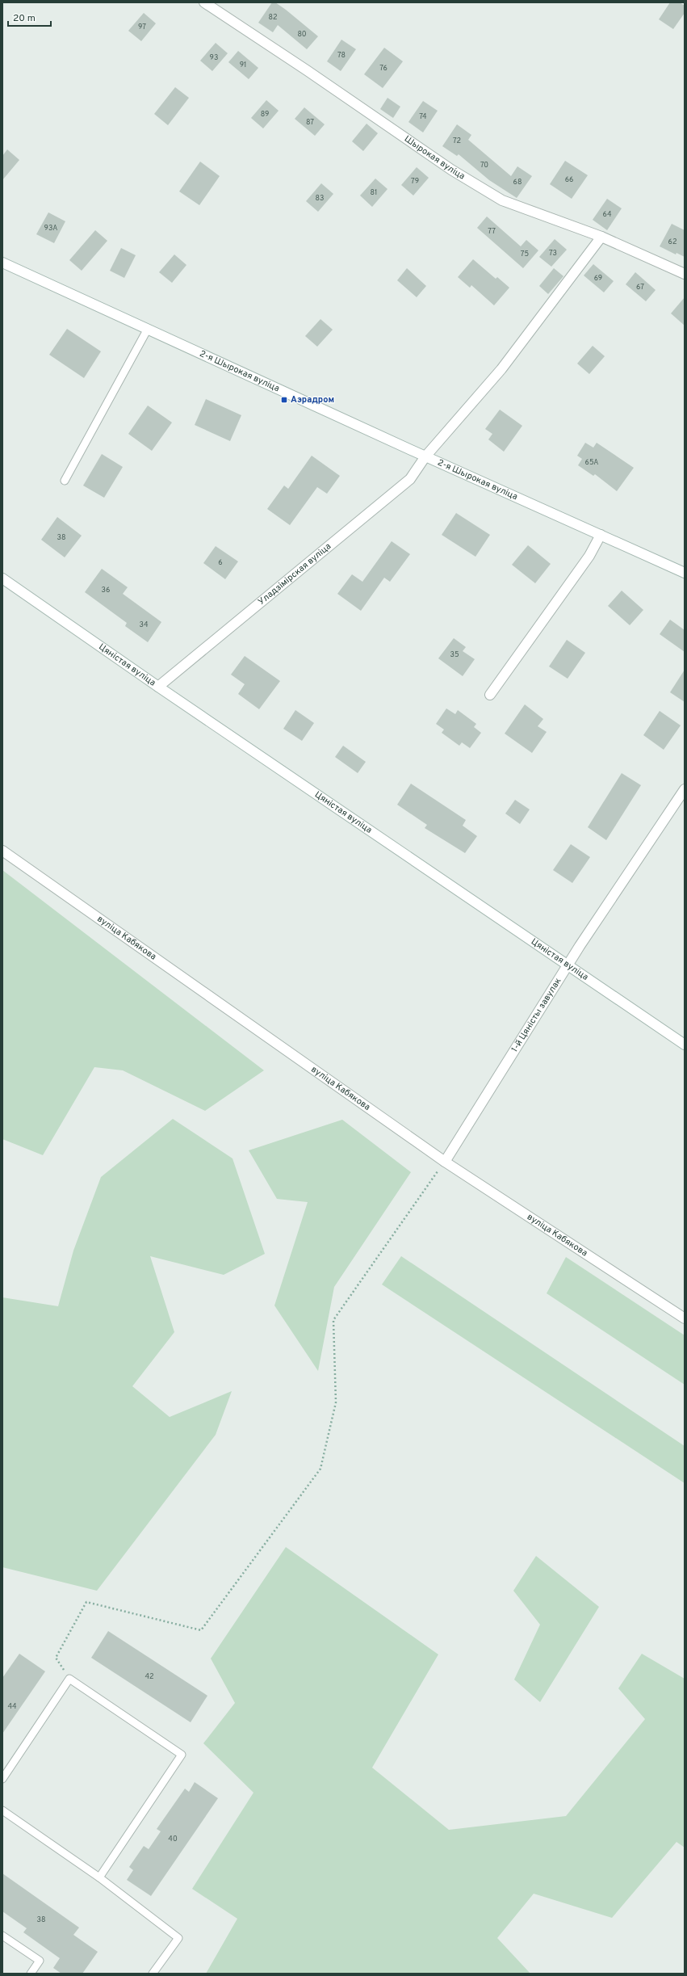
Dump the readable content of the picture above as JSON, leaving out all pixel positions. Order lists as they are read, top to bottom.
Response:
{
  "streets": {
    "street": [
      "Шырокая вуліца",
      "2-я Шырокая вуліца",
      "Уладзімірская вуліца",
      "Цяністая вуліца",
      "вуліца Кабякова",
      "1-й Цяністы завулак"
    ]
  },
  "crossings": [
    ["Шырокая вуліца", "Уладзімірская вуліца"],
    ["2-я Шырокая вуліца", "Уладзімірская вуліца"],
    ["Уладзімірская вуліца", "Цяністая вуліца"],
    ["Цяністая вуліца", "1-й Цяністы завулак"],
    ["вуліца Кабякова", "1-й Цяністы завулак"]
  ],
  "places": {
    "transit": ["Аэрадром"]
  },
  "house_numbers": [
    "82",
    "97",
    "80",
    "78",
    "93",
    "91",
    "76",
    "89",
    "74",
    "87",
    "72",
    "70",
    "66",
    "79",
    "68",
    "81",
    "83",
    "64",
    "93А",
    "77",
    "62",
    "73",
    "75",
    "69",
    "67",
    "65А",
    "38",
    "6",
    "36",
    "34",
    "35",
    "42",
    "44",
    "40",
    "38"
  ],
  "scale_bar": "20 m"
}
